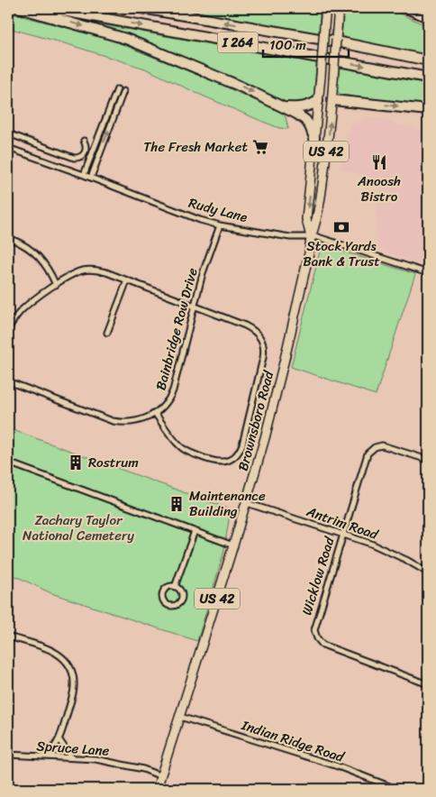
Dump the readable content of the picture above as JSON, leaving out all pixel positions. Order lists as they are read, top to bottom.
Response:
{
  "streets": {
    "highway": ["I 264"],
    "main road": ["US 42", "Brownsboro Road"],
    "street": [
      "Rudy Lane",
      "Bainbridge Row Drive",
      "Antrim Road",
      "Wicklow Road",
      "Indian Ridge Road",
      "Spruce Lane"
    ]
  },
  "crossings": [
    ["Rudy Lane", "Bainbridge Row Drive"],
    ["Rudy Lane", "Brownsboro Road"],
    ["Brownsboro Road", "Antrim Road"],
    ["Brownsboro Road", "Indian Ridge Road"],
    ["Brownsboro Road", "Spruce Lane"],
    ["Antrim Road", "Wicklow Road"]
  ],
  "parks": ["Zachary Taylor National Cemetery"],
  "places": {
    "supermarket": ["The Fresh Market"],
    "restaurant": ["Anoosh Bistro"],
    "bank": ["Stock Yards Bank & Trust"],
    "building": ["Rostrum", "Maintenance Building"]
  },
  "scale_bar": "100 m"
}
